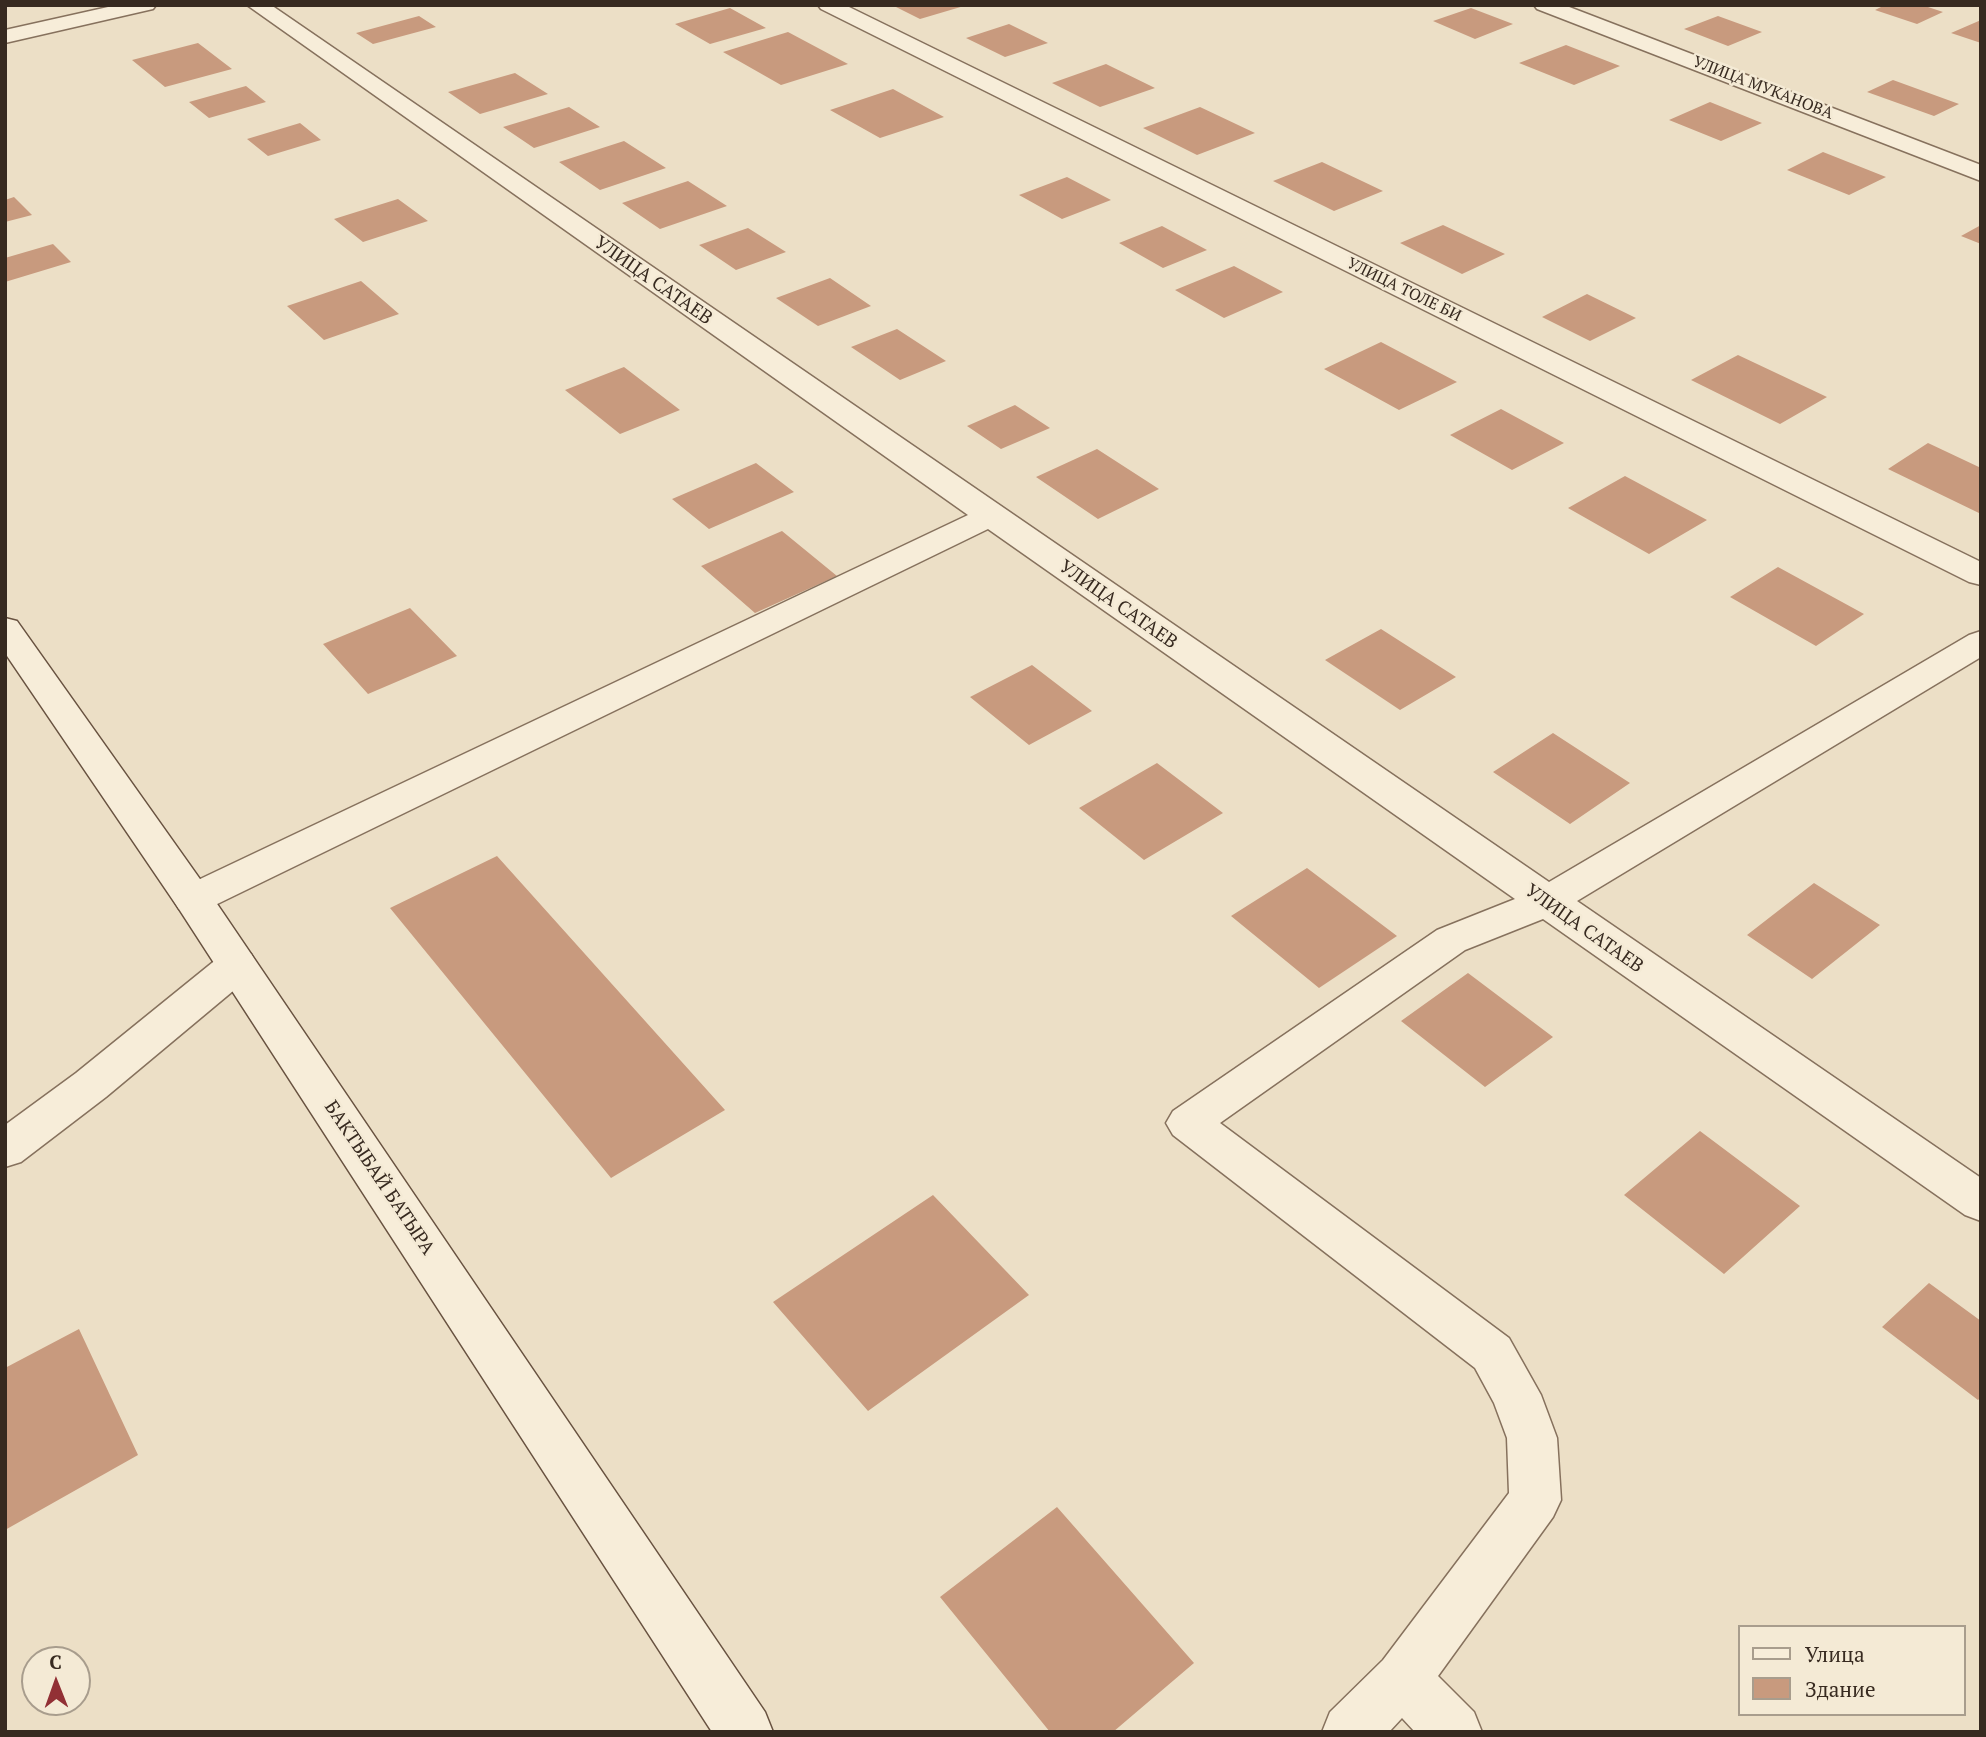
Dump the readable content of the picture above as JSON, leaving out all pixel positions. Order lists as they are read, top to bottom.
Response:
{
  "streets": {
    "street": [
      "УЛИЦА МУКАНОВА",
      "УЛИЦА САТАЕВ",
      "УЛИЦА ТОЛЕ БИ",
      "БАКТЫБАЙ БАТЫРА"
    ]
  },
  "legend": ["Улица", "Здание"],
  "north": "top"
}
